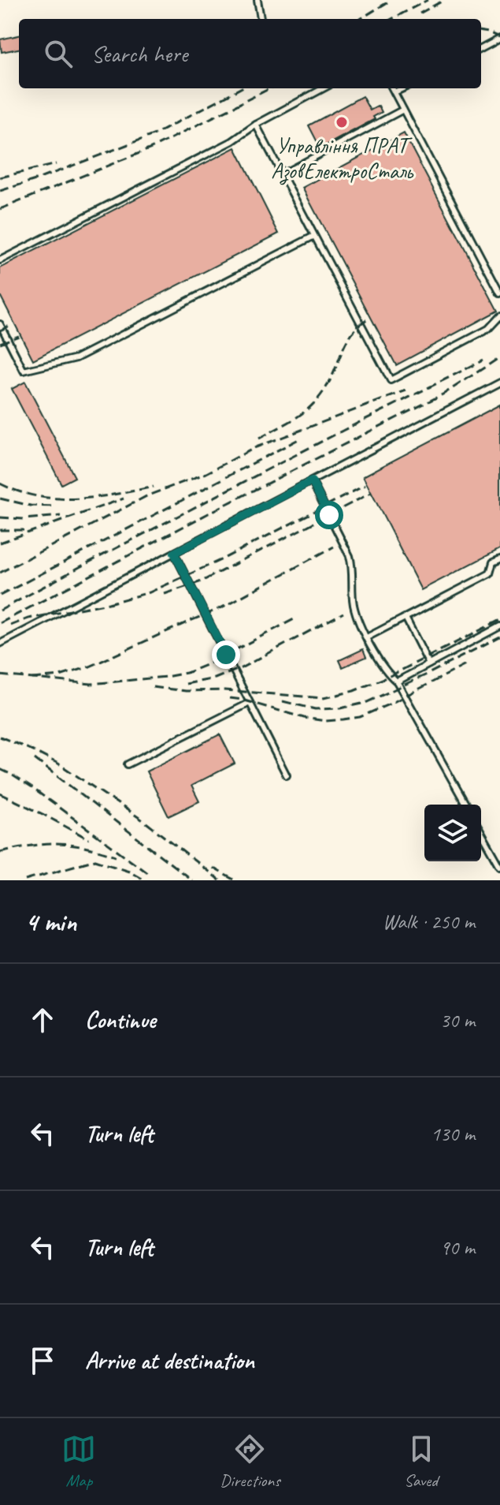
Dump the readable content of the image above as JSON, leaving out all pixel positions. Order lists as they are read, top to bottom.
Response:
{
  "places": ["Управління ПРАТ АзовЕлектроСталь"],
  "page": {
    "search": "Search here",
    "heading": ["4 min", "Walk · 250 m"],
    "list": [
      ["Continue", "30 m"],
      ["Turn left", "130 m"],
      ["Turn left", "90 m"],
      "Arrive at destination"
    ],
    "nav": ["Map", "Directions", "Saved"]
  }
}
